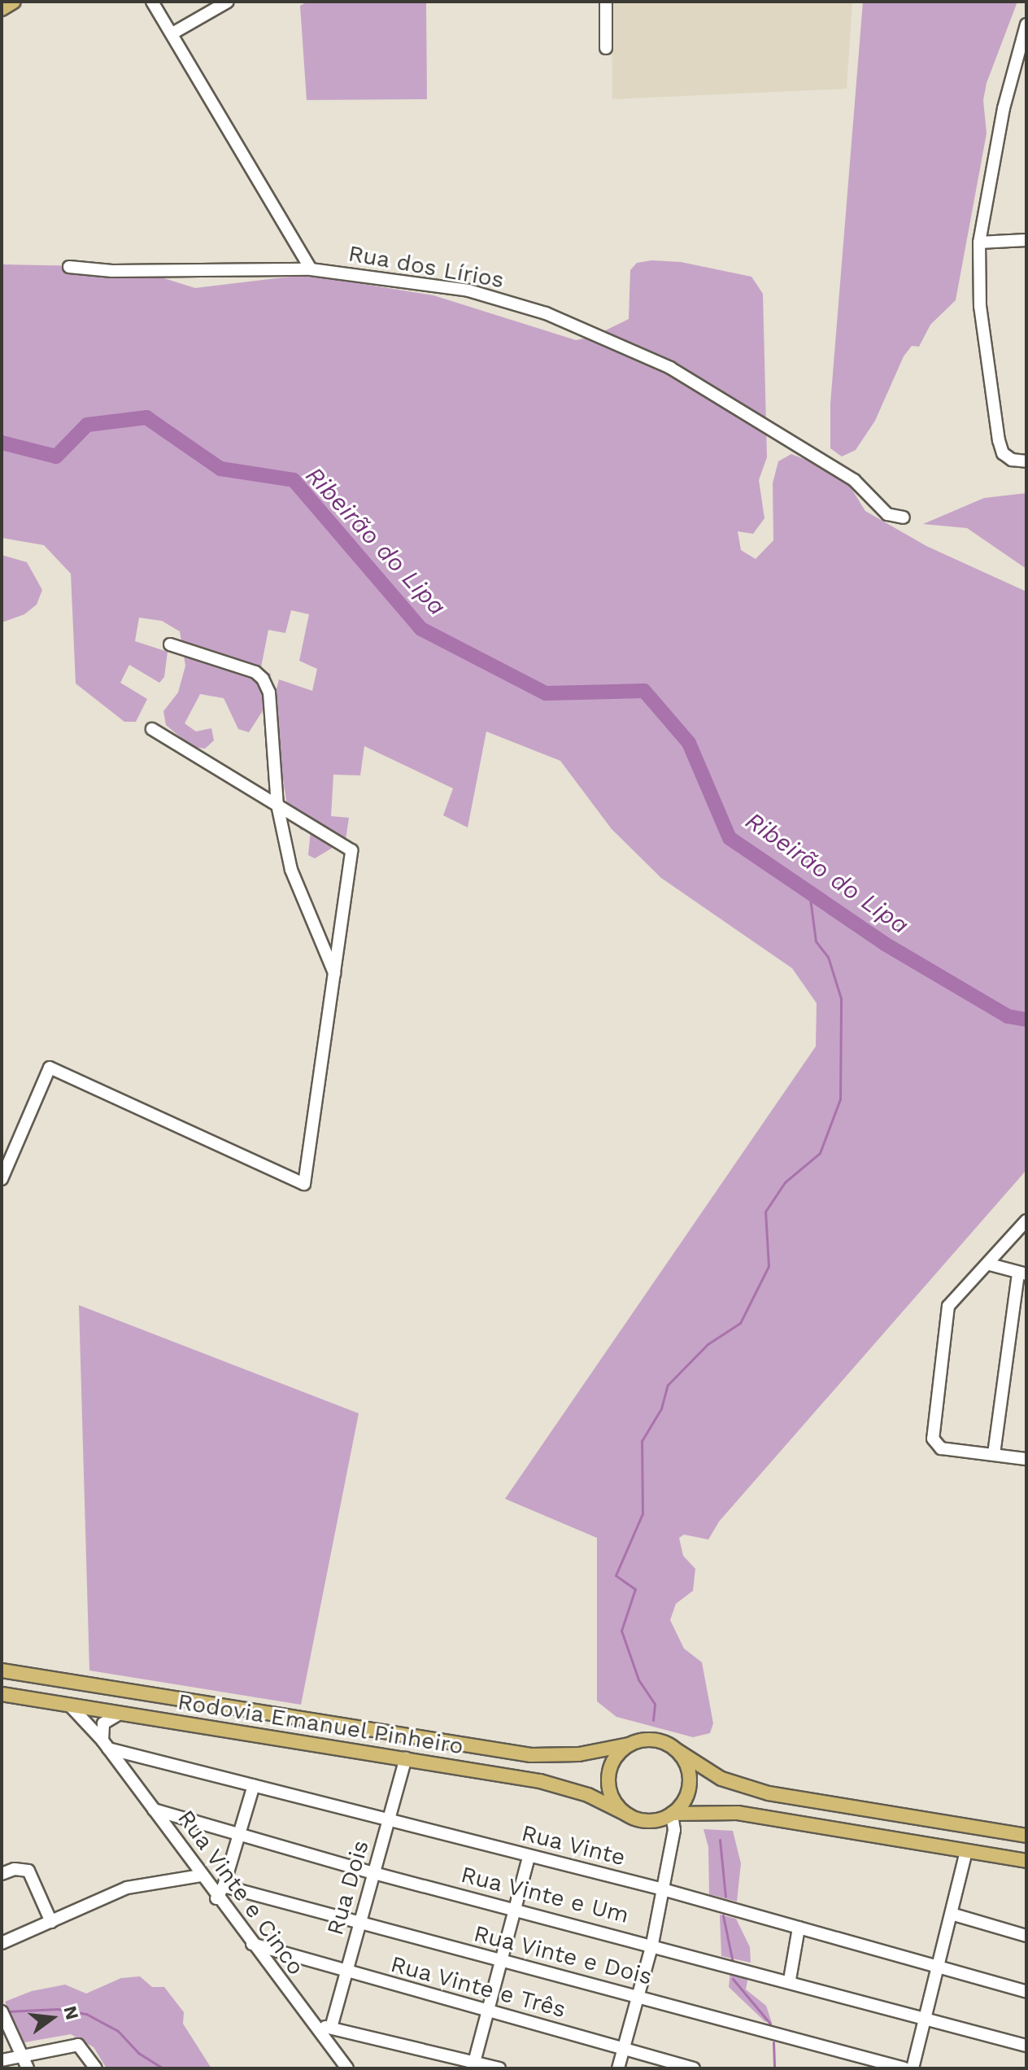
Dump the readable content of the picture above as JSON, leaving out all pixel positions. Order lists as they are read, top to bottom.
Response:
{
  "streets": {
    "main road": ["Rodovia Emanuel Pinheiro"],
    "street": [
      "Rua dos Lírios",
      "Rua Vinte",
      "Rua Dois",
      "Rua Vinte e Cinco",
      "Rua Vinte e Um",
      "Rua Vinte e Dois",
      "Rua Vinte e Três"
    ]
  },
  "crossings": [
    ["Rodovia Emanuel Pinheiro", "Rua Dois"],
    ["Rodovia Emanuel Pinheiro", "Rua Vinte e Cinco"],
    ["Rua Vinte", "Rua Dois"],
    ["Rua Vinte", "Rua Vinte e Cinco"],
    ["Rua Dois", "Rua Vinte e Um"],
    ["Rua Dois", "Rua Vinte e Dois"],
    ["Rua Dois", "Rua Vinte e Três"],
    ["Rua Vinte e Cinco", "Rua Vinte e Um"],
    ["Rua Vinte e Cinco", "Rua Vinte e Três"]
  ],
  "water": ["Ribeirão do Lipa"],
  "north": "right"
}
